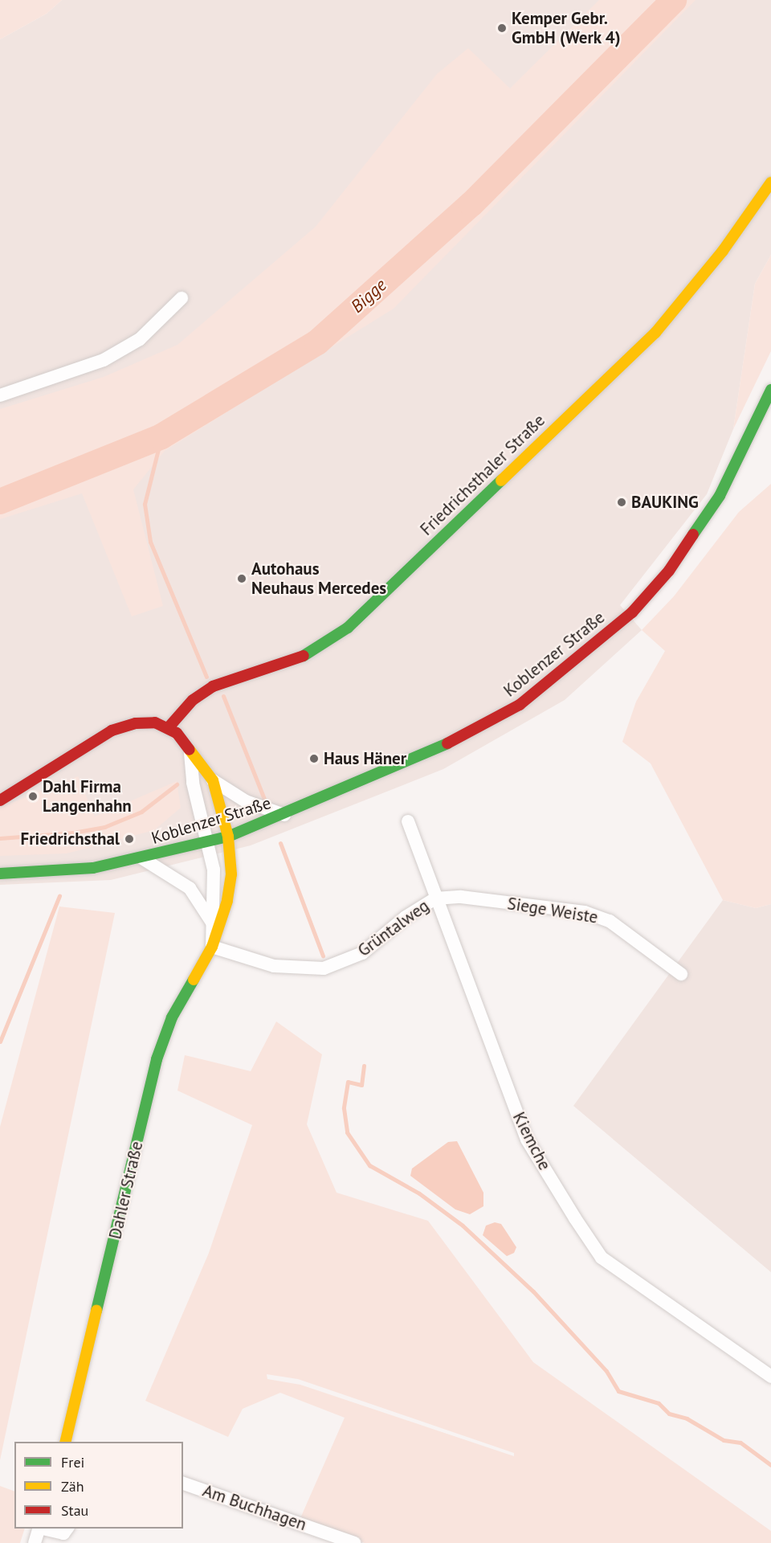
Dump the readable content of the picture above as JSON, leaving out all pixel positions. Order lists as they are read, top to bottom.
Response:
{
  "streets": {
    "street": [
      "Friedrichsthaler Straße",
      "Koblenzer Straße",
      "Siege Weiste",
      "Grüntalweg",
      "Kiemche",
      "Dahler Straße",
      "Am Buchhagen"
    ]
  },
  "crossings": [
    ["Koblenzer Straße", "Dahler Straße"],
    ["Siege Weiste", "Grüntalweg"],
    ["Siege Weiste", "Kiemche"],
    ["Grüntalweg", "Kiemche"],
    ["Grüntalweg", "Dahler Straße"]
  ],
  "water": ["Bigge"],
  "places": [
    "Kemper Gebr. GmbH (Werk 4)",
    "BAUKING",
    "Autohaus Neuhaus Mercedes",
    "Haus Häner",
    "Dahl Firma Langenhahn",
    "Friedrichsthal"
  ],
  "legend": ["Frei", "Zäh", "Stau"]
}
